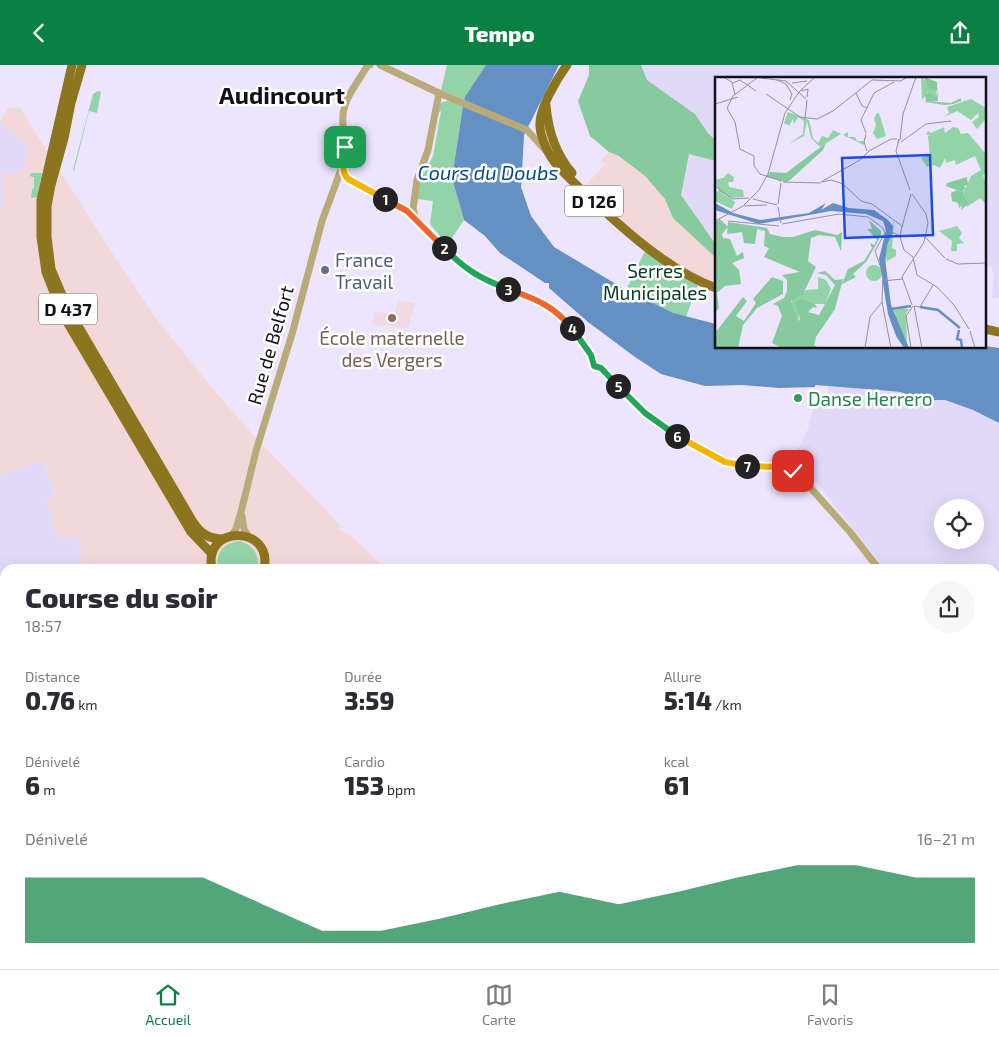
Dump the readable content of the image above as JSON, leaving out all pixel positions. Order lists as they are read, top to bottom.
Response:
{
  "streets": {
    "main road": ["D 126", "D 437"],
    "street": ["Rue de Belfort"]
  },
  "crossings": [
    ["D 437", "Rue de Belfort"]
  ],
  "districts": ["Audincourt"],
  "water": ["Cours du Doubs"],
  "parks": ["Serres Municipales"],
  "places": ["France Travail", "École maternelle des Vergers", "Danse Herrero"],
  "page": {
    "header": "Tempo",
    "pins": [
      "1",
      "2",
      "3",
      "4",
      "5",
      "6",
      "7"
    ],
    "heading": ["Course du soir", "18:57"],
    "stats": [
      ["Distance", "0.76 km"],
      ["Durée", "3:59"],
      ["Allure", "5:14 /km"],
      ["Dénivelé", "6 m"],
      ["Cardio", "153 bpm"],
      ["kcal", "61"]
    ],
    "chart": ["Dénivelé", "16–21 m"],
    "tabs": ["Accueil", "Carte", "Favoris"]
  }
}
